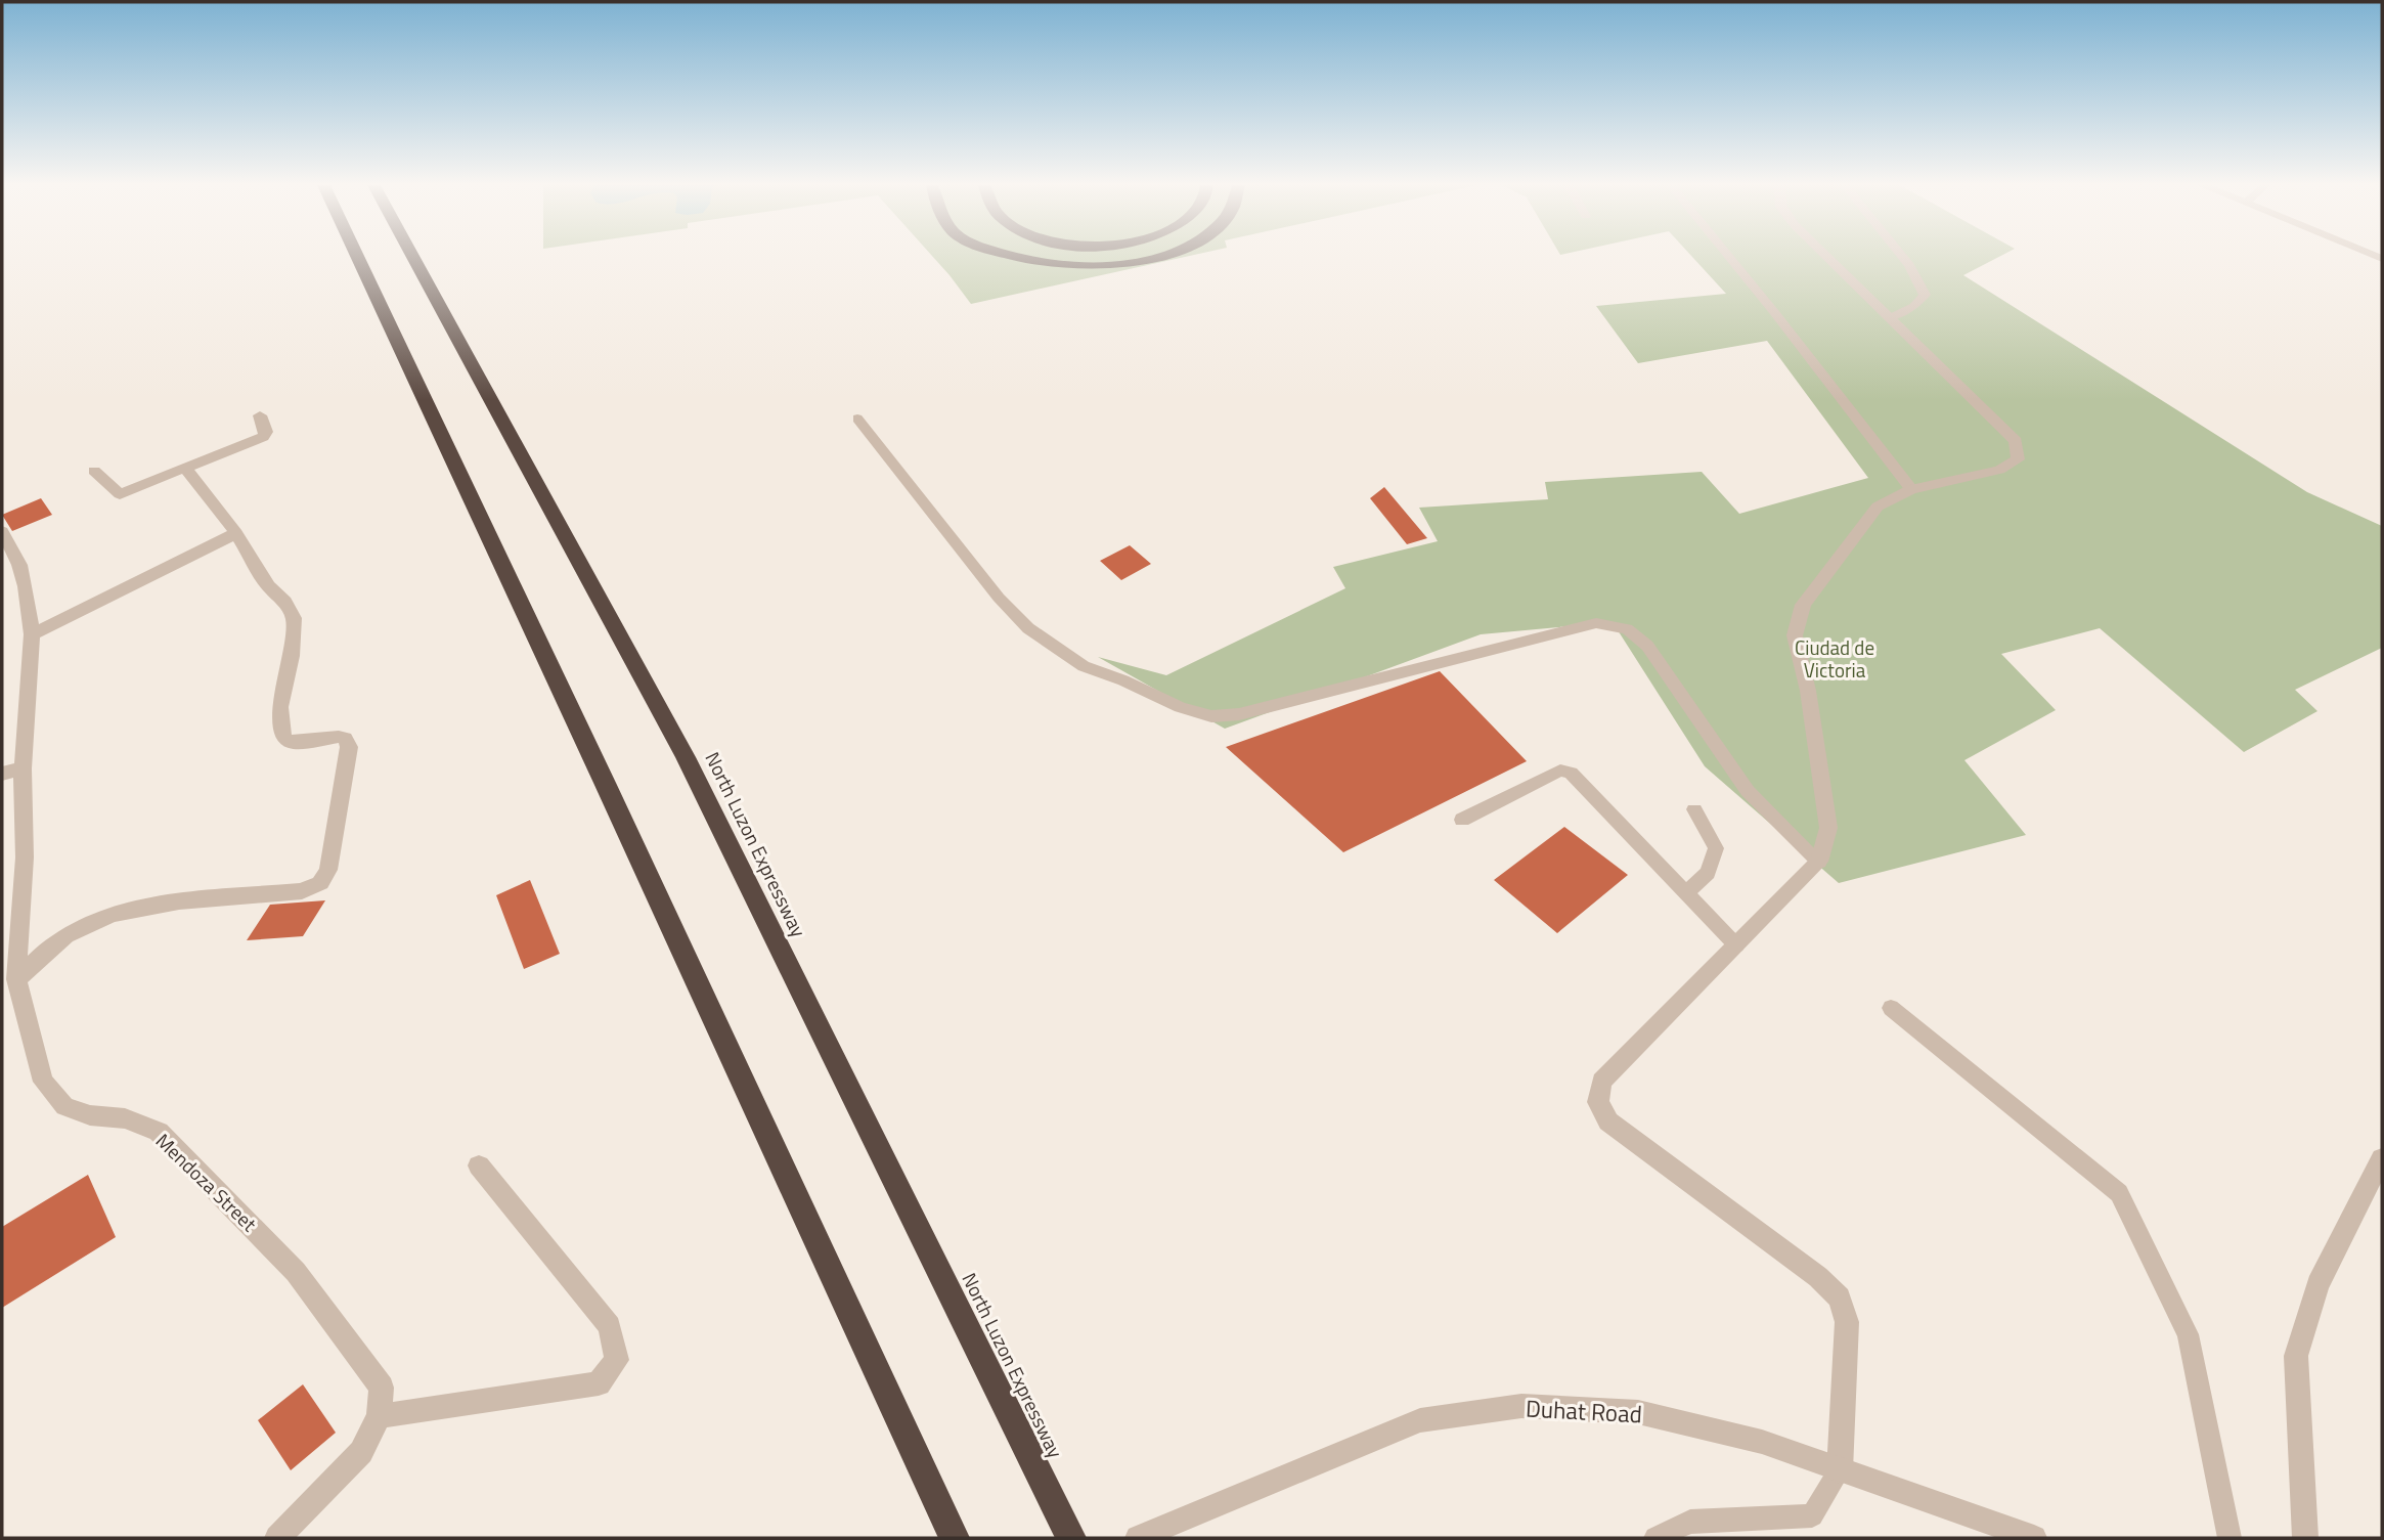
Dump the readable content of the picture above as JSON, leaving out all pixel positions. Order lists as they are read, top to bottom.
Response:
{
  "streets": {
    "highway": ["North Luzon Expressway"],
    "street": ["Mendoza Street", "Duhat Road"]
  },
  "parks": ["Ciudad de Victoria"]
}
